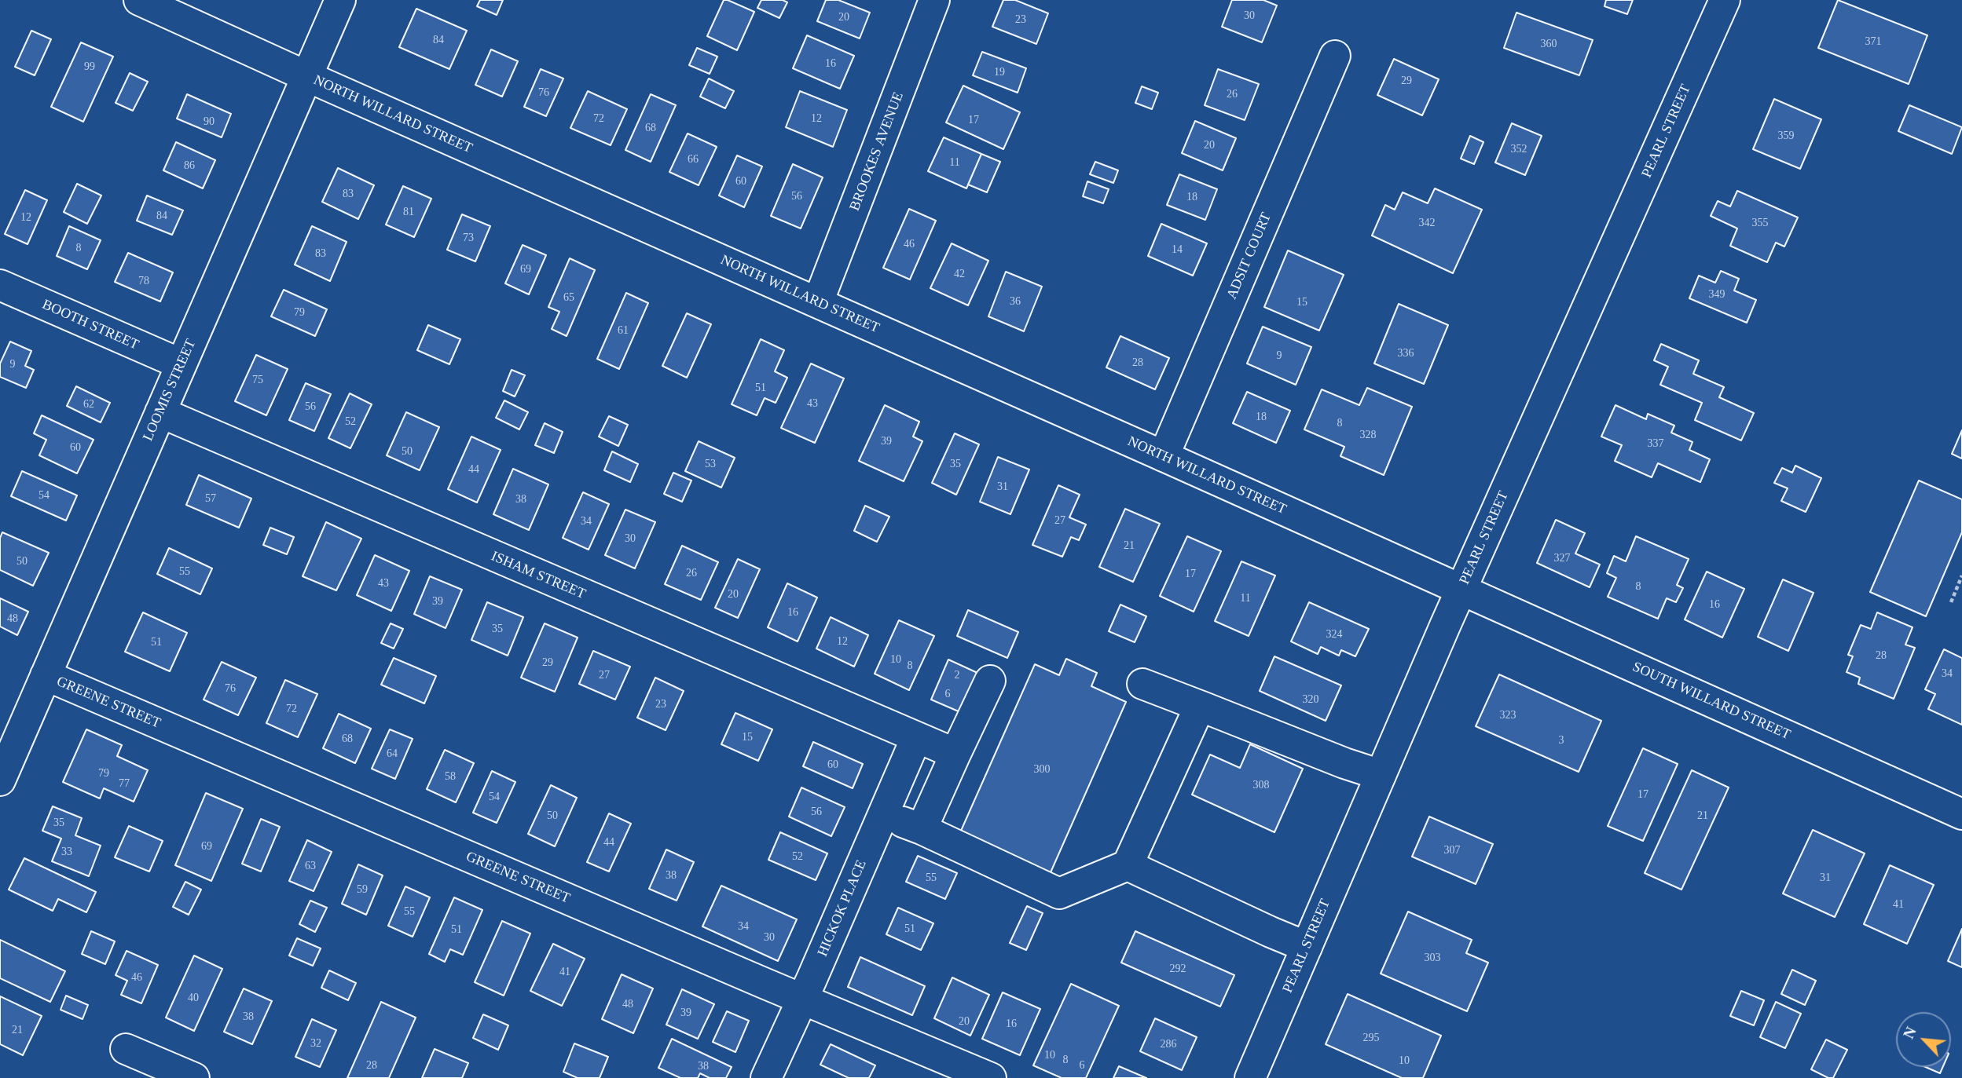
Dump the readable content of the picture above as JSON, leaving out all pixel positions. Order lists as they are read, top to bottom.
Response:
{
  "streets": {
    "street": [
      "NORTH WILLARD STREET",
      "PEARL STREET",
      "BROOKES AVENUE",
      "ADSIT COURT",
      "BOOTH STREET",
      "LOOMIS STREET",
      "ISHAM STREET",
      "SOUTH WILLARD STREET",
      "GREENE STREET",
      "HICKOK PLACE"
    ]
  },
  "crossings": [
    ["NORTH WILLARD STREET", "PEARL STREET"],
    ["NORTH WILLARD STREET", "BROOKES AVENUE"],
    ["NORTH WILLARD STREET", "ADSIT COURT"],
    ["NORTH WILLARD STREET", "LOOMIS STREET"],
    ["NORTH WILLARD STREET", "SOUTH WILLARD STREET"],
    ["PEARL STREET", "SOUTH WILLARD STREET"],
    ["BOOTH STREET", "LOOMIS STREET"],
    ["LOOMIS STREET", "ISHAM STREET"],
    ["LOOMIS STREET", "GREENE STREET"],
    ["ISHAM STREET", "HICKOK PLACE"],
    ["GREENE STREET", "HICKOK PLACE"]
  ],
  "house_numbers": [
    "30",
    "20",
    "23",
    "84",
    "371",
    "360",
    "16",
    "99",
    "19",
    "29",
    "76",
    "26",
    "72",
    "12",
    "17",
    "90",
    "68",
    "359",
    "20",
    "352",
    "66",
    "11",
    "86",
    "60",
    "83",
    "56",
    "18",
    "81",
    "84",
    "12",
    "342",
    "355",
    "73",
    "46",
    "8",
    "14",
    "83",
    "69",
    "42",
    "78",
    "349",
    "65",
    "36",
    "15",
    "79",
    "61",
    "336",
    "9",
    "28",
    "9",
    "75",
    "51",
    "43",
    "62",
    "56",
    "18",
    "52",
    "8",
    "328",
    "39",
    "337",
    "60",
    "50",
    "53",
    "35",
    "44",
    "31",
    "54",
    "57",
    "38",
    "27",
    "34",
    "30",
    "21",
    "327",
    "50",
    "55",
    "26",
    "17",
    "43",
    "8",
    "20",
    "11",
    "39",
    "16",
    "16",
    "48",
    "35",
    "324",
    "12",
    "51",
    "28",
    "10",
    "29",
    "8",
    "34",
    "27",
    "2",
    "76",
    "6",
    "320",
    "23",
    "72",
    "323",
    "15",
    "68",
    "3",
    "64",
    "60",
    "300",
    "79",
    "58",
    "77",
    "308",
    "17",
    "54",
    "56",
    "50",
    "21",
    "35",
    "44",
    "69",
    "307",
    "33",
    "52",
    "63",
    "38",
    "55",
    "31",
    "59",
    "41",
    "55",
    "34",
    "51",
    "51",
    "30",
    "303",
    "292",
    "41",
    "46",
    "40",
    "48",
    "39",
    "38",
    "20",
    "16",
    "21",
    "295",
    "32",
    "286",
    "10",
    "8",
    "10",
    "28",
    "6",
    "38"
  ],
  "north": "top left"
}
